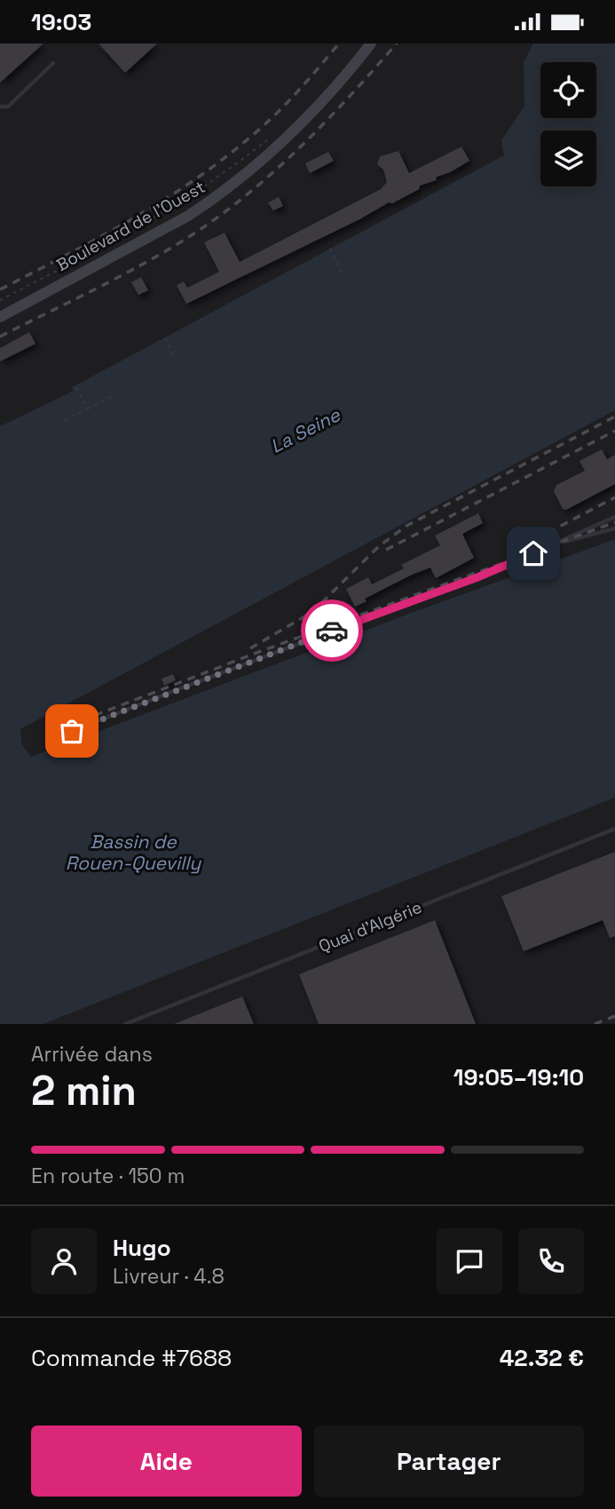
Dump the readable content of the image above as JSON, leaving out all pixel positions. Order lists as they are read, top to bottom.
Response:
{
  "streets": {
    "main road": ["Boulevard de l'Ouest"],
    "lane": ["Quai d'Algérie"]
  },
  "water": ["La Seine", "Bassin de Rouen-Quevilly"],
  "page": {
    "status": "19:03",
    "heading": ["2 min", "Arrivée dans", "19:05–19:10"],
    "panel": [
      "Hugo",
      "Livreur · 4.8",
      "Commande #7688",
      "42.32 €"
    ],
    "bar": "En route · 150 m",
    "buttons": ["Aide", "Partager"]
  }
}
